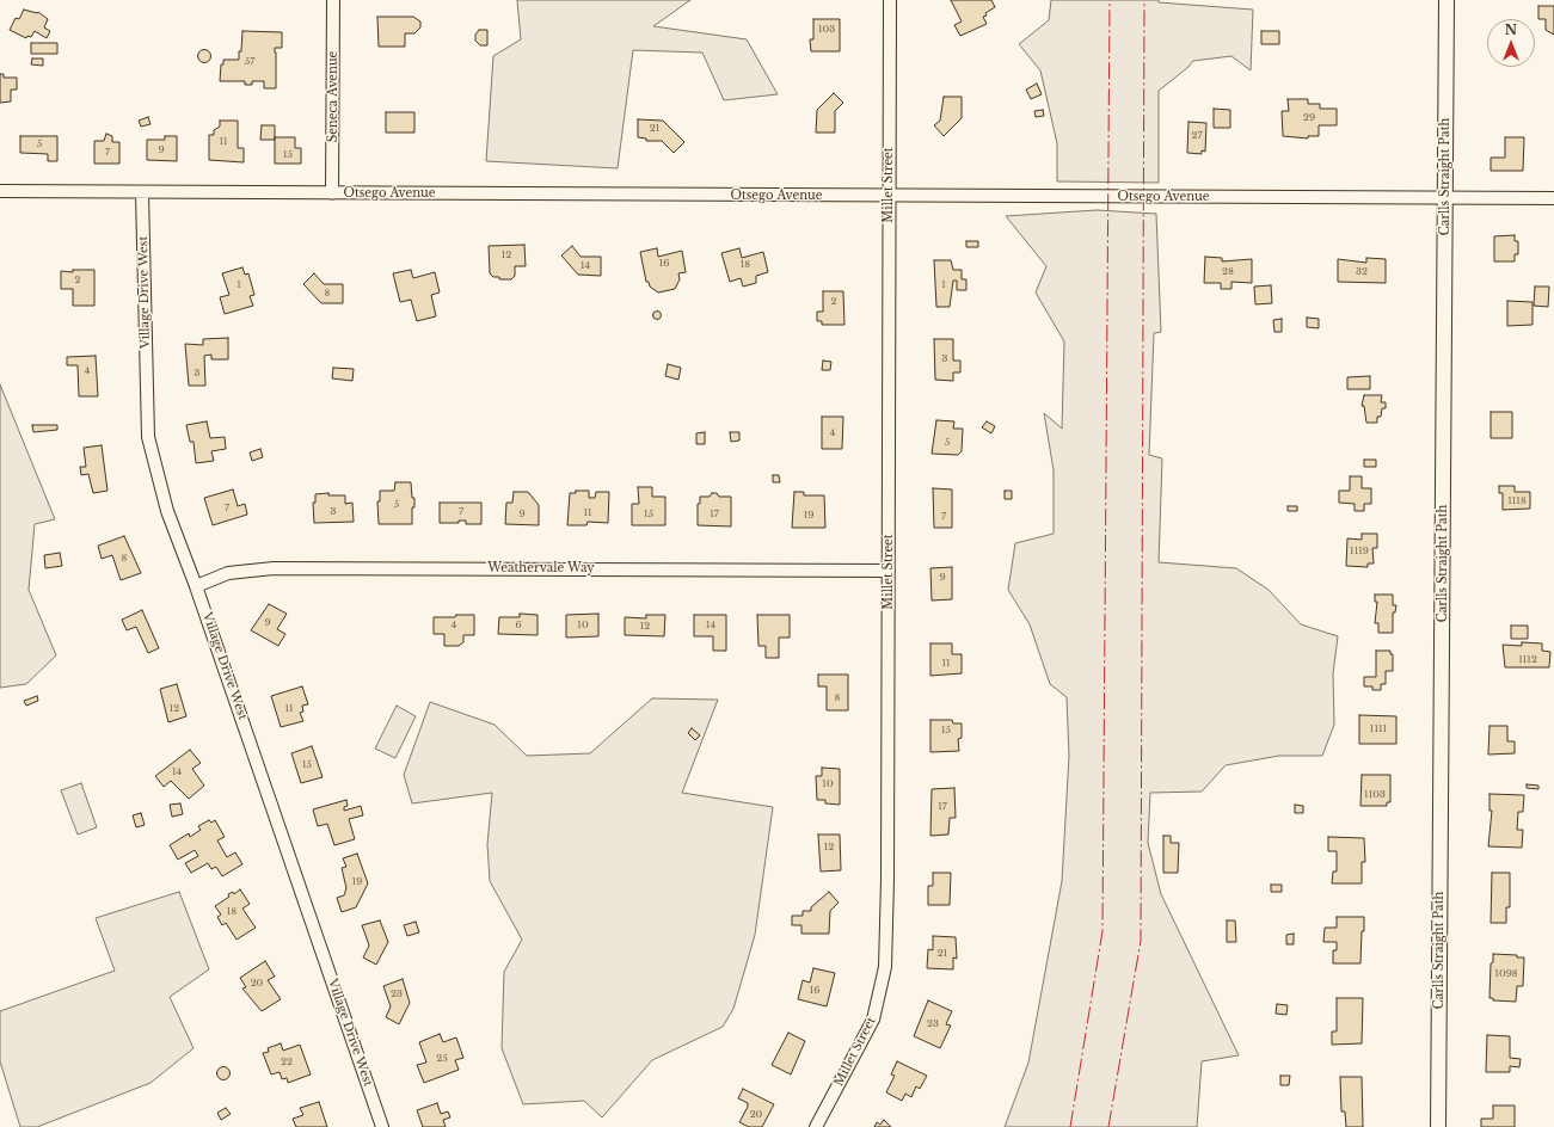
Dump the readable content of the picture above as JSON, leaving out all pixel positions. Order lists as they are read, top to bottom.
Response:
{
  "streets": {
    "street": [
      "Seneca Avenue",
      "Carlls Straight Path",
      "Millet Street",
      "Otsego Avenue",
      "Village Drive West",
      "Weathervale Way"
    ]
  },
  "crossings": [
    ["Seneca Avenue", "Otsego Avenue"],
    ["Carlls Straight Path", "Otsego Avenue"],
    ["Millet Street", "Otsego Avenue"],
    ["Millet Street", "Weathervale Way"],
    ["Otsego Avenue", "Village Drive West"],
    ["Village Drive West", "Weathervale Way"]
  ],
  "house_numbers": [
    "103",
    "57",
    "29",
    "21",
    "27",
    "11",
    "5",
    "9",
    "7",
    "15",
    "12",
    "16",
    "18",
    "14",
    "28",
    "32",
    "2",
    "1",
    "1",
    "8",
    "2",
    "3",
    "4",
    "3",
    "4",
    "5",
    "1118",
    "5",
    "7",
    "3",
    "7",
    "11",
    "9",
    "15",
    "17",
    "19",
    "7",
    "1119",
    "8",
    "9",
    "9",
    "4",
    "6",
    "10",
    "14",
    "12",
    "1112",
    "11",
    "8",
    "12",
    "11",
    "1111",
    "15",
    "15",
    "14",
    "10",
    "1103",
    "17",
    "12",
    "19",
    "18",
    "21",
    "1098",
    "20",
    "16",
    "23",
    "23",
    "25",
    "22",
    "20"
  ],
  "north": "top"
}
